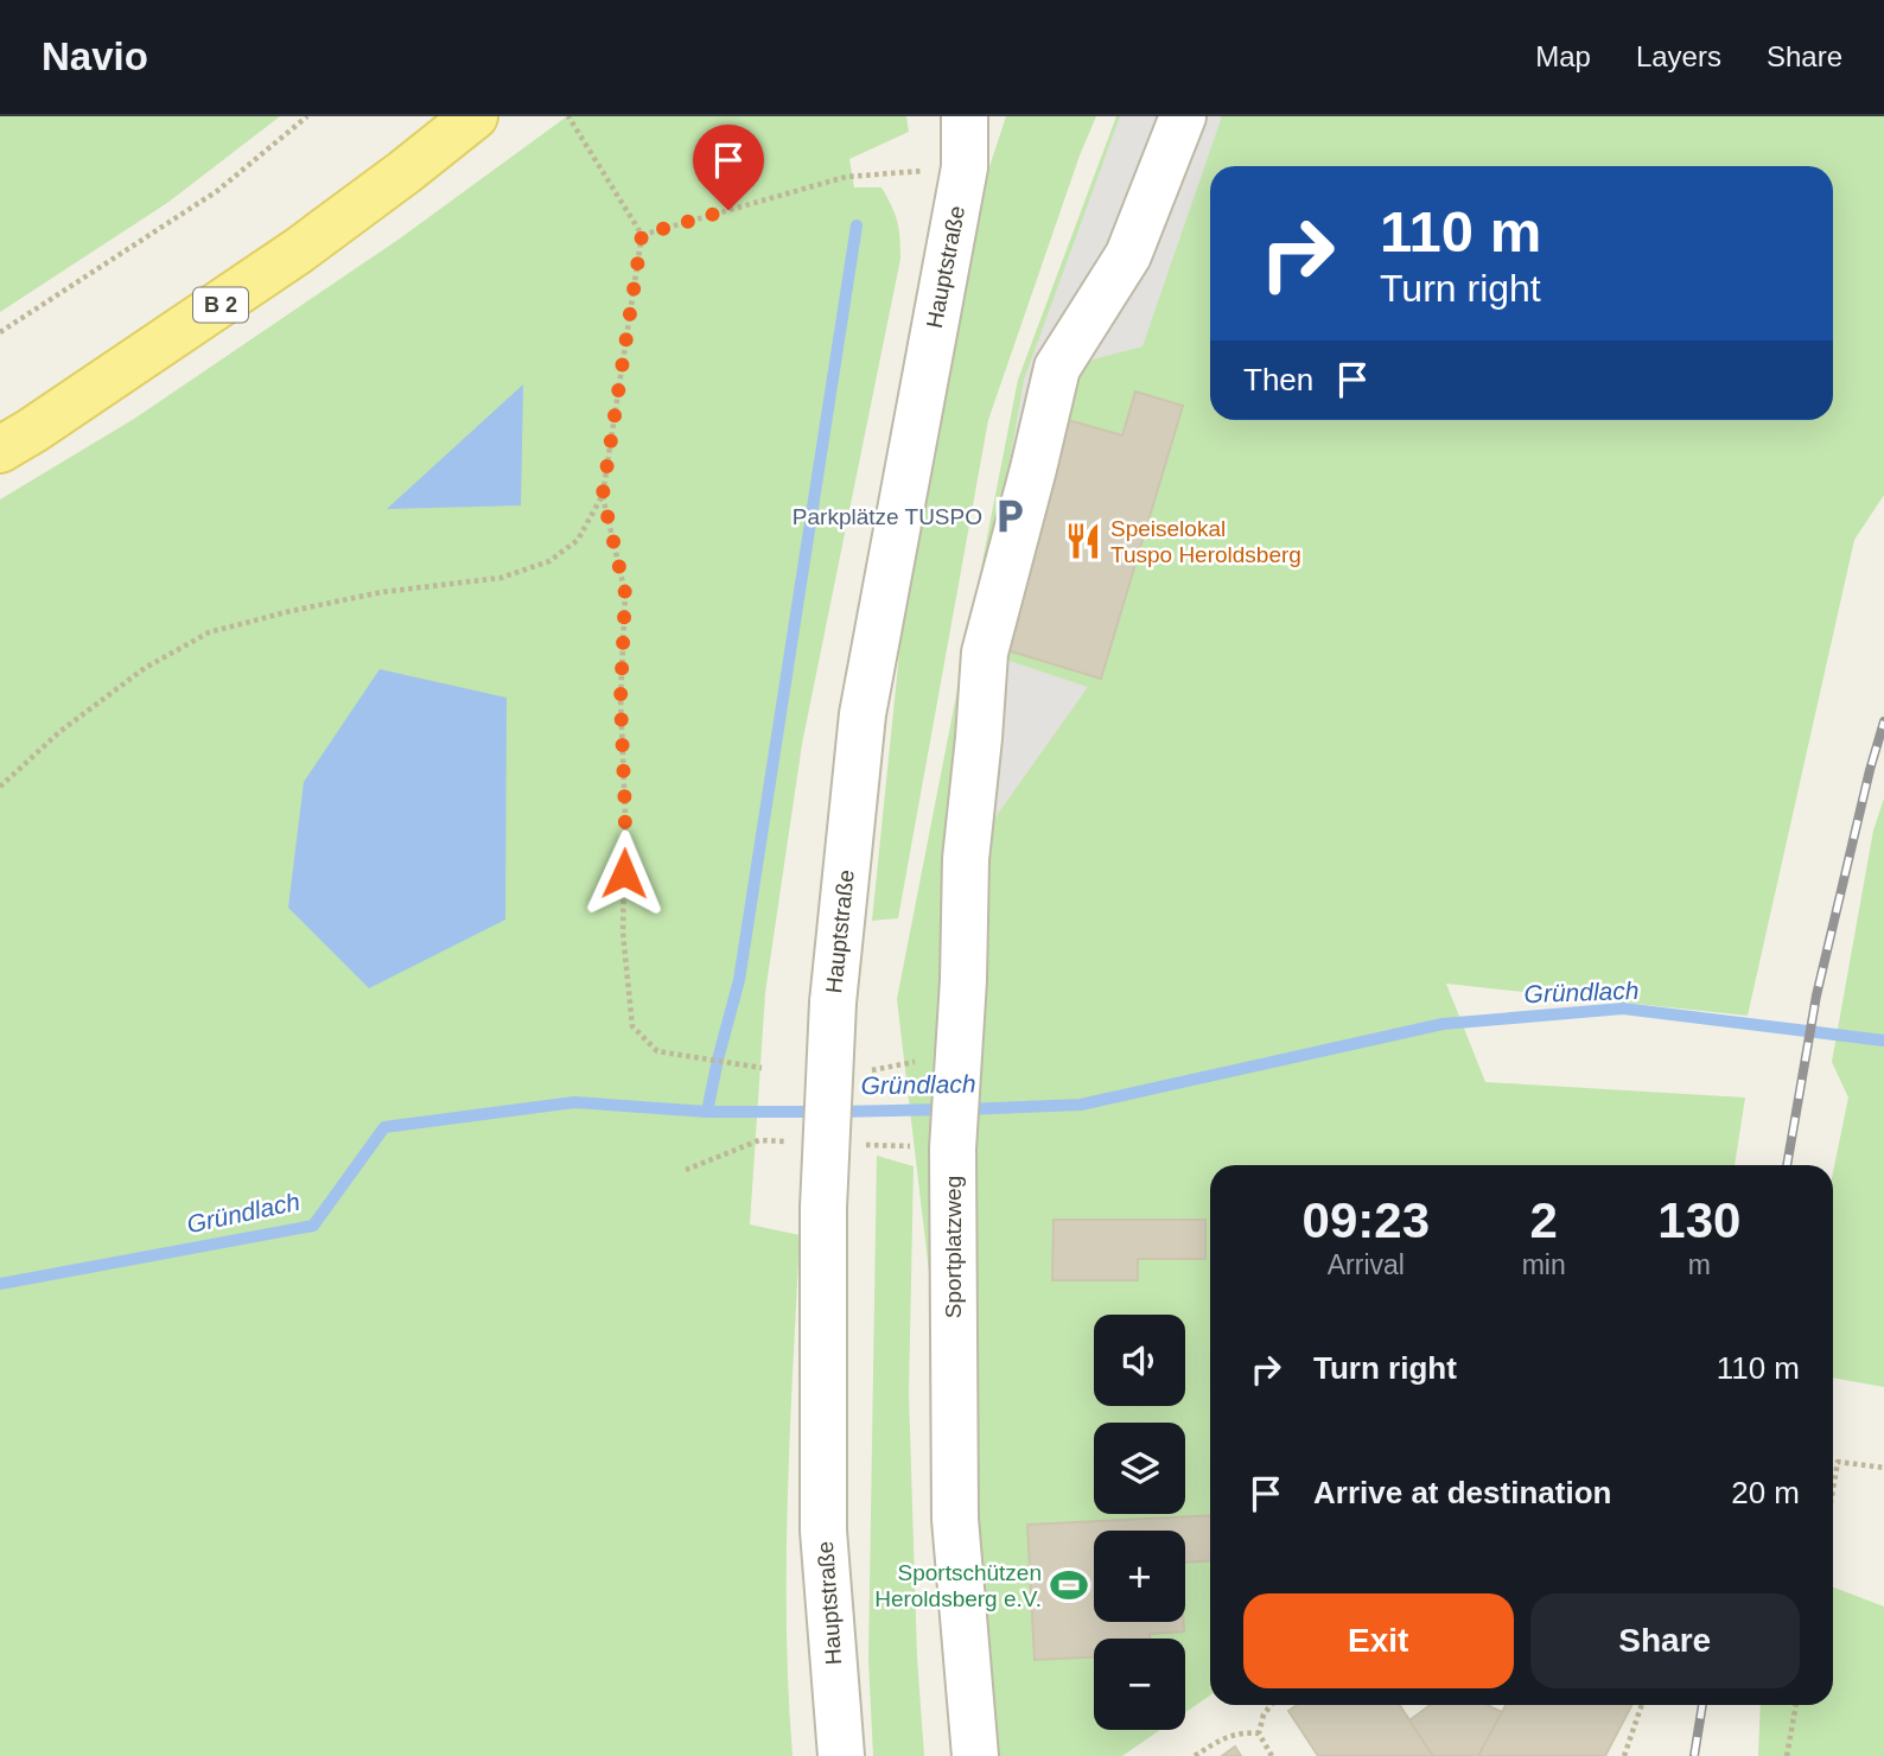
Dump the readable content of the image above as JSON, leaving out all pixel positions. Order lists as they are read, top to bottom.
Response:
{
  "streets": {
    "main road": ["B 2"],
    "street": ["Hauptstraße", "Sportplatzweg"]
  },
  "water": ["Gründlach"],
  "places": {
    "parking": ["Parkplätze TUSPO"],
    "restaurant": ["Speiselokal Tuspo Heroldsberg"],
    "sports": ["Sportschützen Heroldsberg e.V."]
  },
  "page": {
    "header": "Navio",
    "nav": ["Map", "Layers", "Share"],
    "turn": ["110 m", "Turn right"],
    "then": "Then",
    "eta": [
      "09:23",
      "Arrival",
      "2",
      "min",
      "130",
      "m"
    ],
    "list": [
      {
        "name": "Turn right",
        "value": "110 m"
      },
      {
        "name": "Arrive at destination",
        "value": "20 m"
      }
    ],
    "map_buttons": ["+", "−"],
    "buttons": ["Exit", "Share"]
  }
}
